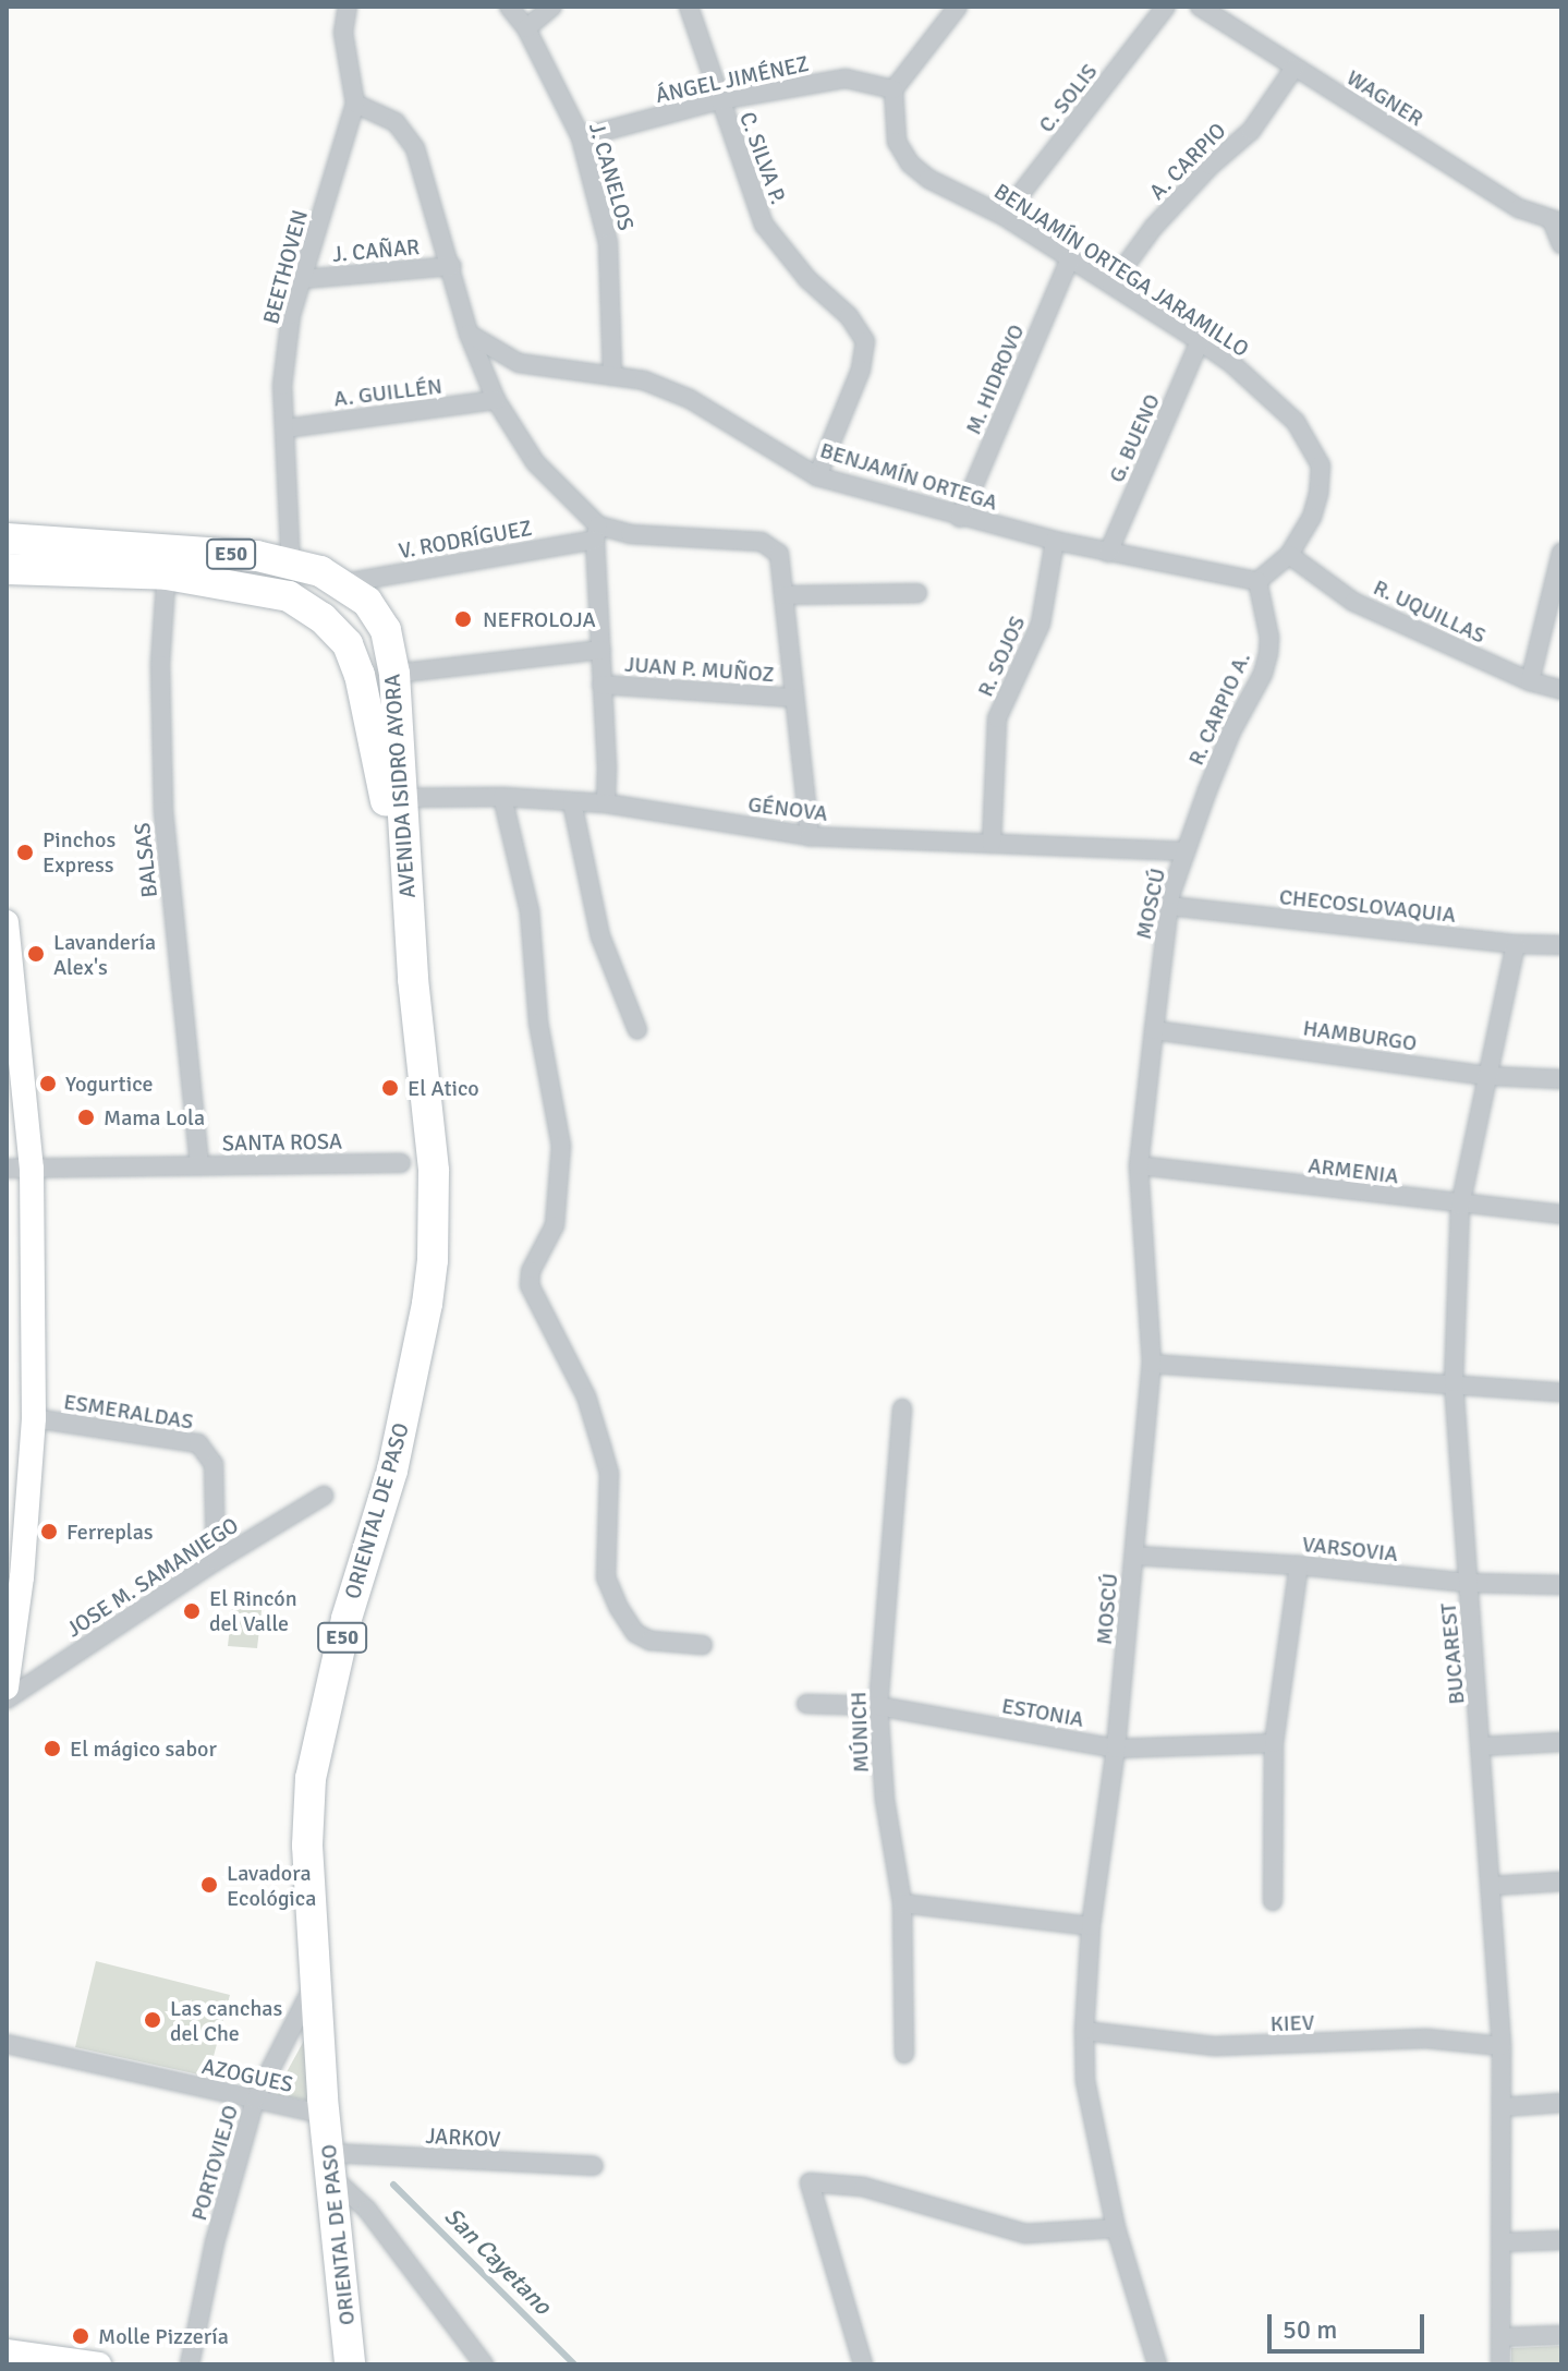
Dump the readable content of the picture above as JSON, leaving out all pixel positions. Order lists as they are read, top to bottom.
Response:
{
  "streets": {
    "highway": ["E50", "AVENIDA ISIDRO AYORA", "ORIENTAL DE PASO"],
    "street": [
      "ÁNGEL JIMÉNEZ",
      "C. SOLIS",
      "WAGNER",
      "C. SILVA P.",
      "A. CARPIO",
      "J. CANELOS",
      "J. CAÑAR",
      "BEETHOVEN",
      "BENJAMÍN ORTEGA JARAMILLO",
      "M. HIDROVO",
      "A. GUILLÉN",
      "G. BUENO",
      "BENJAMÍN ORTEGA",
      "V. RODRÍGUEZ",
      "R. UQUILLAS",
      "R. SOJOS",
      "JUAN P. MUÑOZ",
      "R. CARPIO A.",
      "GÉNOVA",
      "BALSAS",
      "MOSCÚ",
      "CHECOSLOVAQUIA",
      "HAMBURGO",
      "SANTA ROSA",
      "ARMENIA",
      "ESMERALDAS",
      "VARSOVIA",
      "JOSE M. SAMANIEGO",
      "BUCAREST",
      "ESTONIA",
      "MÚNICH",
      "KIEV",
      "AZOGUES",
      "JARKOV",
      "PORTOVIEJO"
    ]
  },
  "crossings": [
    ["ÁNGEL JIMÉNEZ", "C. SILVA P."],
    ["ÁNGEL JIMÉNEZ", "J. CANELOS"],
    ["ÁNGEL JIMÉNEZ", "BENJAMÍN ORTEGA JARAMILLO"],
    ["C. SOLIS", "BENJAMÍN ORTEGA JARAMILLO"],
    ["WAGNER", "A. CARPIO"],
    ["C. SILVA P.", "BENJAMÍN ORTEGA"],
    ["A. CARPIO", "BENJAMÍN ORTEGA JARAMILLO"],
    ["J. CANELOS", "BENJAMÍN ORTEGA"],
    ["J. CAÑAR", "BEETHOVEN"],
    ["BEETHOVEN", "A. GUILLÉN"],
    ["BEETHOVEN", "AVENIDA ISIDRO AYORA"],
    ["BENJAMÍN ORTEGA JARAMILLO", "M. HIDROVO"],
    ["BENJAMÍN ORTEGA JARAMILLO", "G. BUENO"],
    ["BENJAMÍN ORTEGA JARAMILLO", "BENJAMÍN ORTEGA"],
    ["BENJAMÍN ORTEGA JARAMILLO", "R. UQUILLAS"],
    ["BENJAMÍN ORTEGA JARAMILLO", "R. CARPIO A."],
    ["M. HIDROVO", "BENJAMÍN ORTEGA"],
    ["G. BUENO", "BENJAMÍN ORTEGA"],
    ["BENJAMÍN ORTEGA", "R. SOJOS"],
    ["BENJAMÍN ORTEGA", "R. CARPIO A."],
    ["V. RODRÍGUEZ", "AVENIDA ISIDRO AYORA"],
    ["R. SOJOS", "GÉNOVA"],
    ["R. CARPIO A.", "GÉNOVA"],
    ["R. CARPIO A.", "MOSCÚ"],
    ["AVENIDA ISIDRO AYORA", "GÉNOVA"],
    ["AVENIDA ISIDRO AYORA", "BALSAS"],
    ["AVENIDA ISIDRO AYORA", "ORIENTAL DE PASO"],
    ["GÉNOVA", "MOSCÚ"],
    ["BALSAS", "SANTA ROSA"],
    ["MOSCÚ", "CHECOSLOVAQUIA"],
    ["MOSCÚ", "HAMBURGO"],
    ["MOSCÚ", "ARMENIA"],
    ["MOSCÚ", "VARSOVIA"],
    ["MOSCÚ", "ESTONIA"],
    ["MOSCÚ", "KIEV"],
    ["CHECOSLOVAQUIA", "BUCAREST"],
    ["HAMBURGO", "BUCAREST"],
    ["ARMENIA", "BUCAREST"],
    ["ESMERALDAS", "JOSE M. SAMANIEGO"],
    ["ORIENTAL DE PASO", "AZOGUES"],
    ["ORIENTAL DE PASO", "JARKOV"],
    ["ORIENTAL DE PASO", "PORTOVIEJO"],
    ["VARSOVIA", "BUCAREST"],
    ["BUCAREST", "KIEV"],
    ["ESTONIA", "MÚNICH"],
    ["AZOGUES", "PORTOVIEJO"]
  ],
  "water": ["San Cayetano"],
  "places": [
    "NEFROLOJA",
    "Pinchos Express",
    "Lavandería Alex's",
    "Yogurtice",
    "El Atico",
    "Mama Lola",
    "Ferreplas",
    "El Rincón del Valle",
    "El mágico sabor",
    "Lavadora Ecológica",
    "Las canchas del Che",
    "Molle Pizzería"
  ],
  "scale_bar": "50 m"
}
